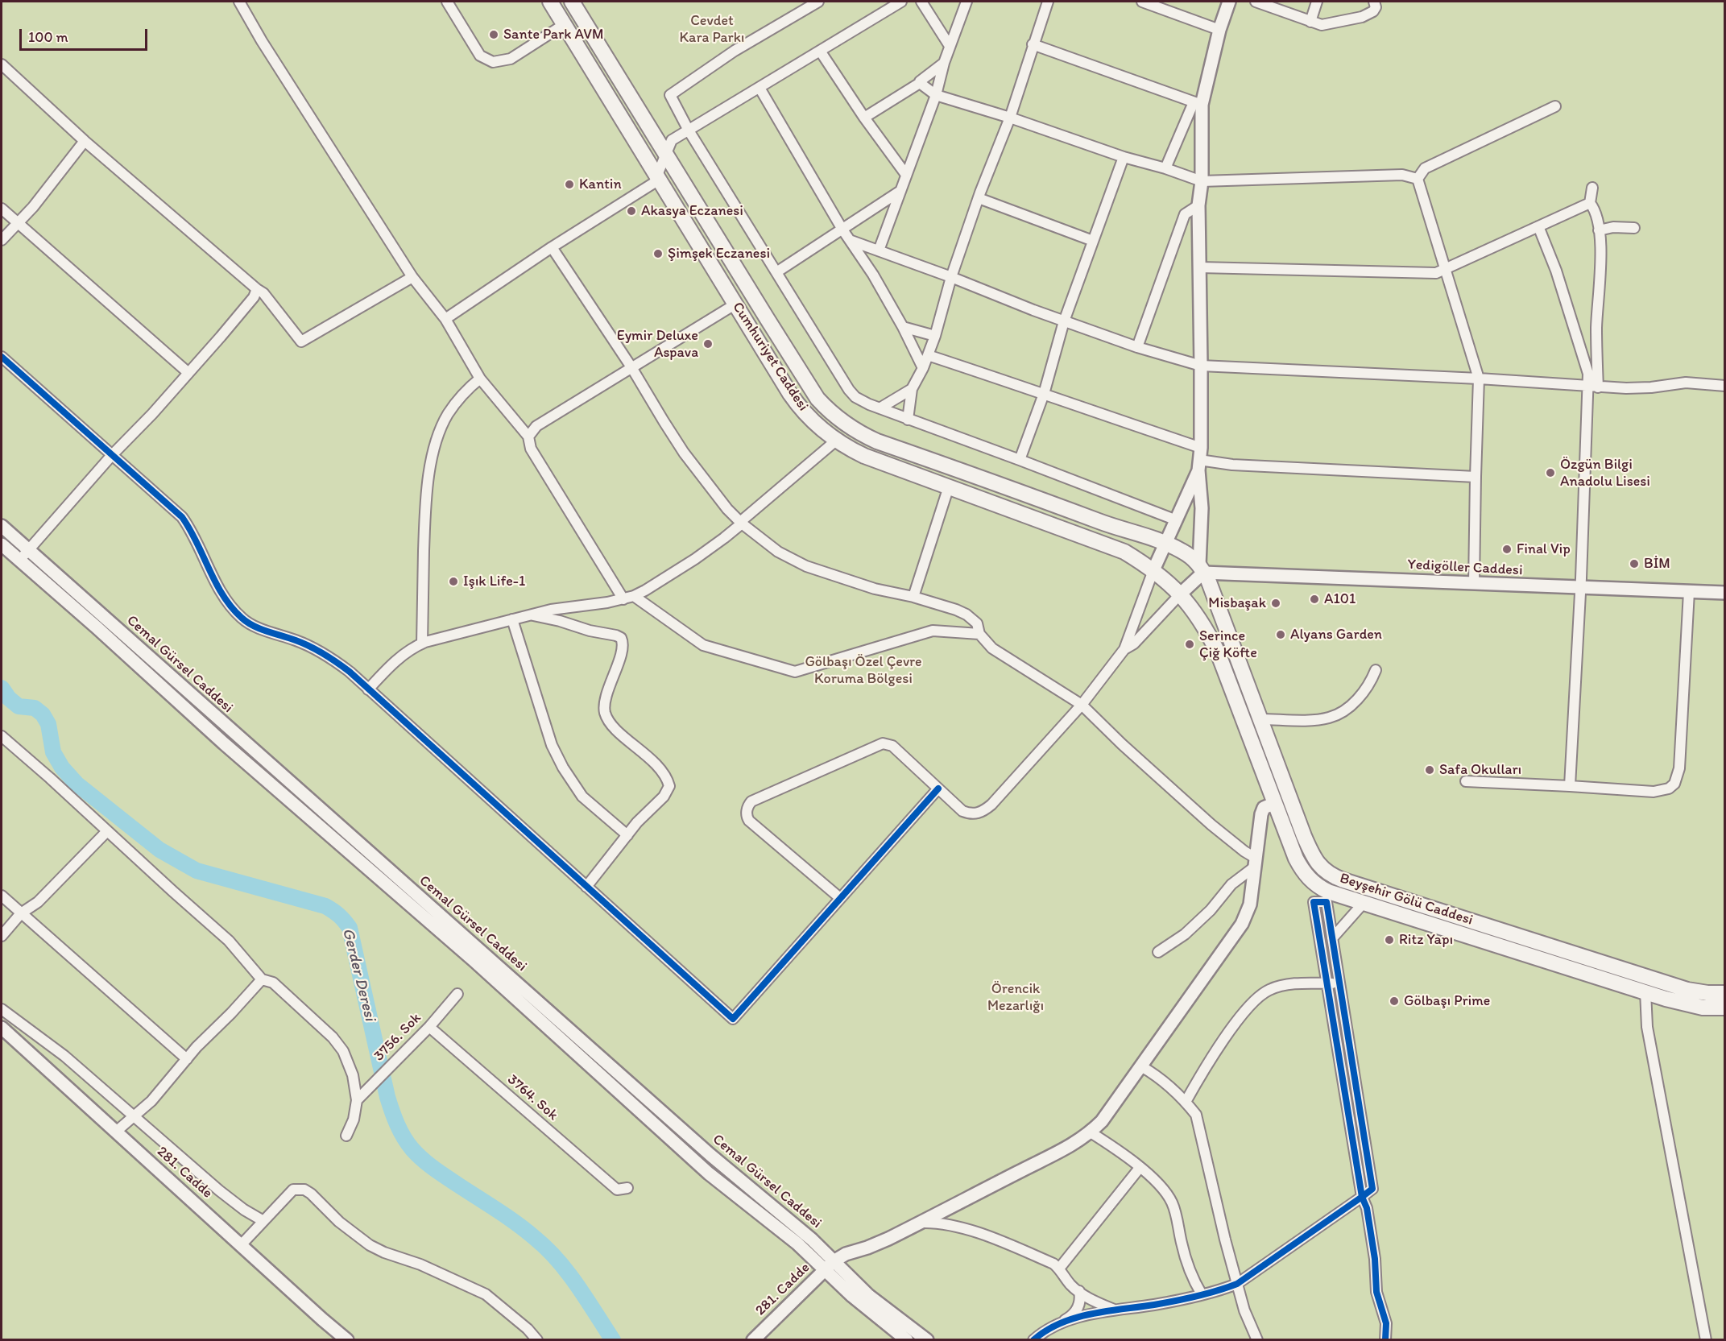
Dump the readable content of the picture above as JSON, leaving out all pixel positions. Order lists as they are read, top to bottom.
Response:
{
  "streets": {
    "main road": ["Cumhuriyet Caddesi", "Beyşehir Gölü Caddesi"],
    "street": [
      "Yedigöller Caddesi",
      "Cemal Gürsel Caddesi",
      "3756. Sok",
      "3764. Sok",
      "281. Cadde"
    ]
  },
  "crossings": [
    ["Cumhuriyet Caddesi", "281. Cadde"],
    ["Yedigöller Caddesi", "Beyşehir Gölü Caddesi"],
    ["Cemal Gürsel Caddesi", "281. Cadde"],
    ["3756. Sok", "3764. Sok"]
  ],
  "water": ["Gerder Deresi"],
  "parks": ["Cevdet Kara Parkı", "Gölbaşı Özel Çevre Koruma Bölgesi", "Örencik Mezarlığı"],
  "places": [
    "Sante Park AVM",
    "Kantin",
    "Akasya Eczanesi",
    "Şimşek Eczanesi",
    "Eymir Deluxe Aspava",
    "Özgün Bilgi Anadolu Lisesi",
    "Final Vip",
    "BİM",
    "Işık Life-1",
    "A101",
    "Misbaşak",
    "Alyans Garden",
    "Serince Çiğ Köfte",
    "Safa Okulları",
    "Ritz Yapı",
    "Gölbaşı Prime"
  ],
  "scale_bar": "100 m"
}
